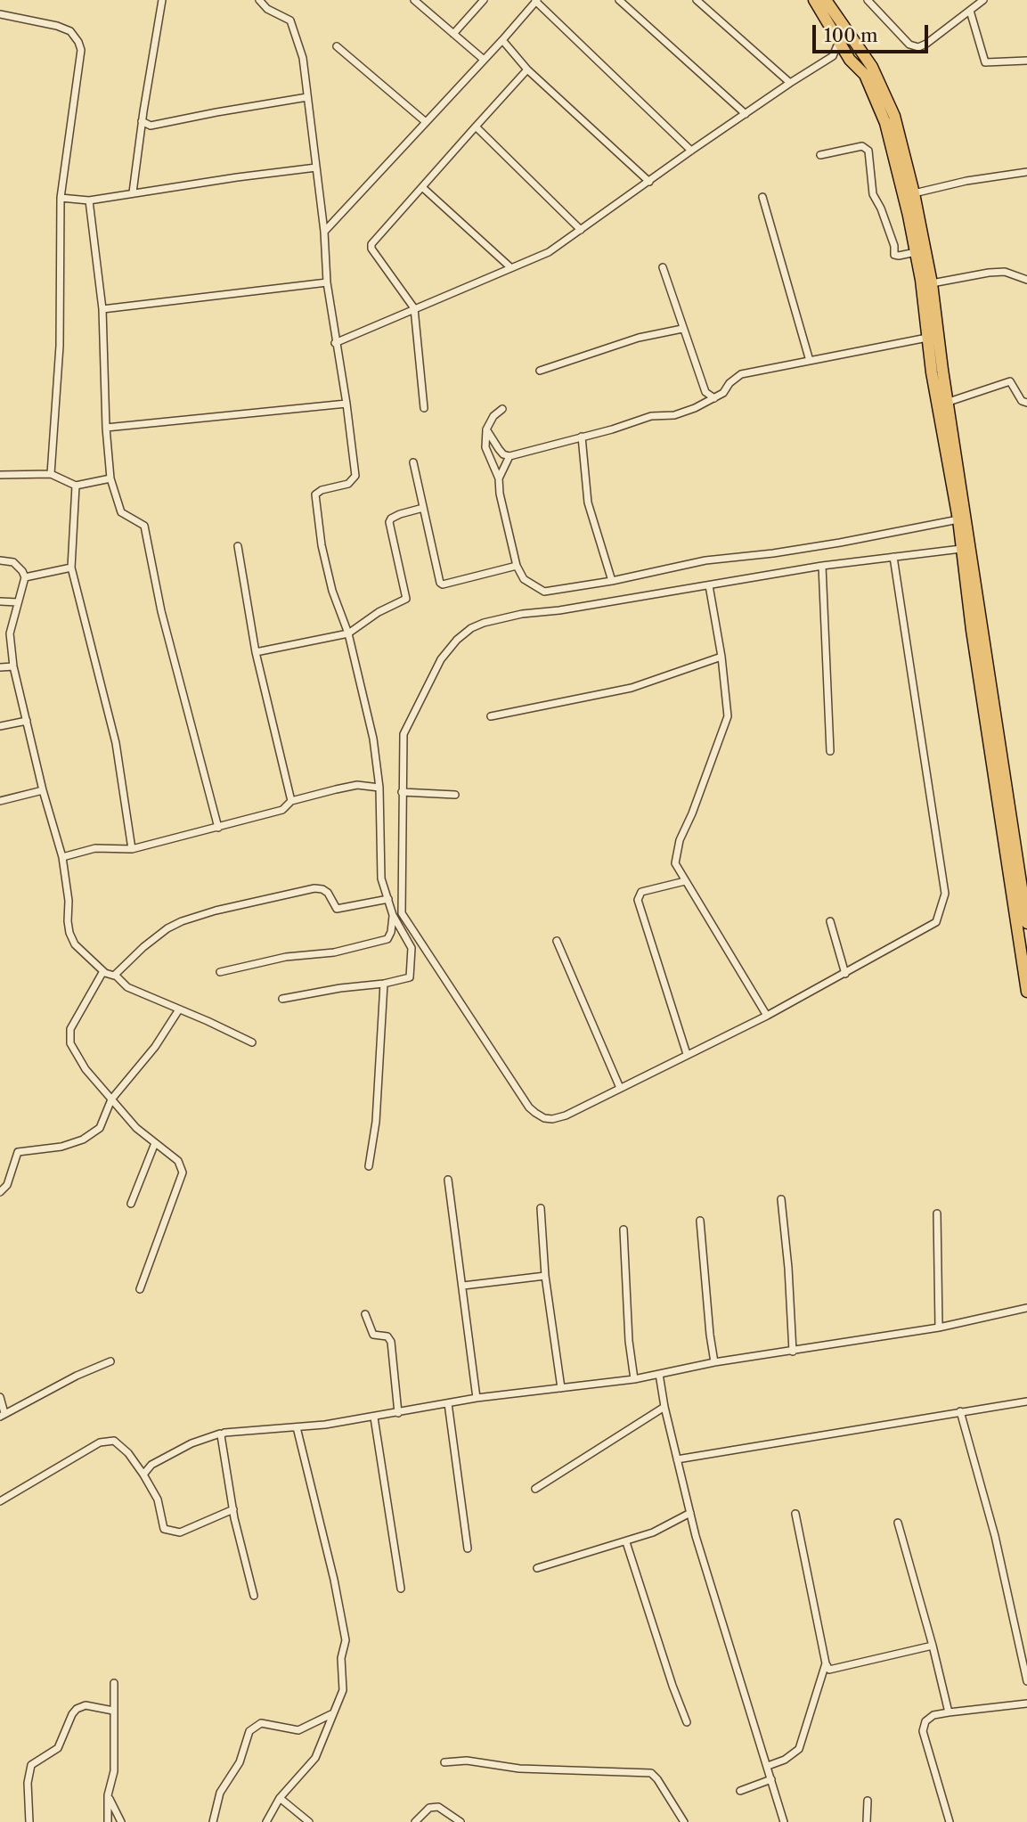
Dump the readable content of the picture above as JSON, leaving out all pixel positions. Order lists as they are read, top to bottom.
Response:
{
  "scale_bar": "100 m"
}
